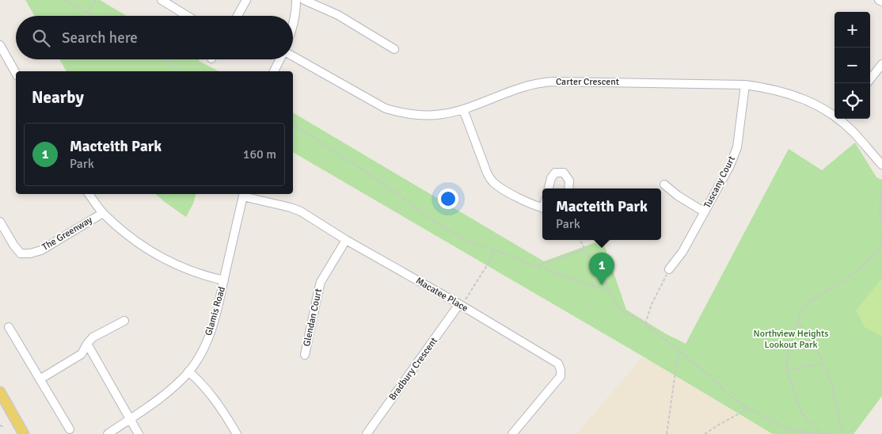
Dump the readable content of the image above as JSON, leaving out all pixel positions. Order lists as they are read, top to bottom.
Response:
{
  "streets": {
    "street": [
      "Carter Crescent",
      "Tuscany Court",
      "The Greenway",
      "Macatee Place",
      "Glamis Road",
      "Glendan Court",
      "Bradbury Crescent"
    ]
  },
  "crossings": [
    ["Carter Crescent", "Tuscany Court"],
    ["The Greenway", "Glamis Road"],
    ["Macatee Place", "Glamis Road"],
    ["Macatee Place", "Glendan Court"],
    ["Macatee Place", "Bradbury Crescent"]
  ],
  "parks": ["Northview Heights Lookout Park"],
  "page": {
    "map_buttons": ["+", "−"],
    "search": "Search here",
    "heading": "Nearby",
    "list": [
      {
        "mark": "1",
        "name": "Macteith Park",
        "note": "Park",
        "value": "160 m"
      }
    ],
    "popup": ["Macteith Park", "Park"],
    "pins": "1"
  }
}
